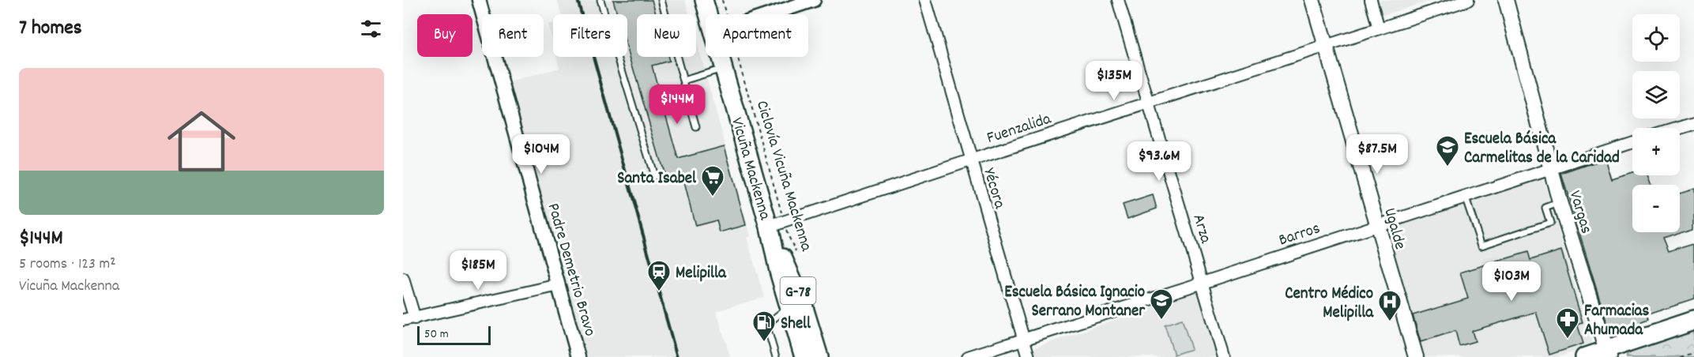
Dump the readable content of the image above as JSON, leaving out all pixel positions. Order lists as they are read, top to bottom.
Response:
{
  "streets": {
    "main road": [
      "Vicuña Mackenna",
      "Vargas",
      "Ugalde",
      "G-78"
    ],
    "street": [
      "Fuenzalida",
      "Yécora",
      "Arza",
      "Barros",
      "Padre Demetrio Bravo"
    ],
    "path": ["Ciclovía Vicuña Mackenna"]
  },
  "crossings": [
    ["Fuenzalida", "Vicuña Mackenna"],
    ["Fuenzalida", "Ciclovía Vicuña Mackenna"],
    ["Fuenzalida", "Yécora"],
    ["Fuenzalida", "Arza"],
    ["Fuenzalida", "Ugalde"],
    ["Vicuña Mackenna", "Ciclovía Vicuña Mackenna"],
    ["Yécora", "Barros"],
    ["Vargas", "Barros"],
    ["Arza", "Barros"],
    ["Ugalde", "Barros"]
  ],
  "places": {
    "school or university": ["Escuela Básica Carmelitas de la Caridad", "Escuela Básica Ignacio Serrano Montaner"],
    "supermarket": ["Santa Isabel"],
    "station": ["Melipilla"],
    "hospital": ["Centro Médico Melipilla"],
    "pharmacy": ["Farmacias Ahumada"],
    "fuel station": ["Shell"]
  },
  "scale_bar": "50 m",
  "page": {
    "heading": "7 homes",
    "map_buttons": ["+", "−"],
    "chip": [
      "Buy",
      "Rent",
      "Filters",
      "New",
      "Apartment"
    ],
    "list": [
      {
        "name": "$144M",
        "note": "5 rooms · 123 m² · Vicuña Mackenna"
      }
    ],
    "price": [
      "$135M",
      "$144M",
      "$104M",
      "$87.5M",
      "$93.6M",
      "$185M",
      "$103M"
    ],
    "scale": "50 m"
  }
}
